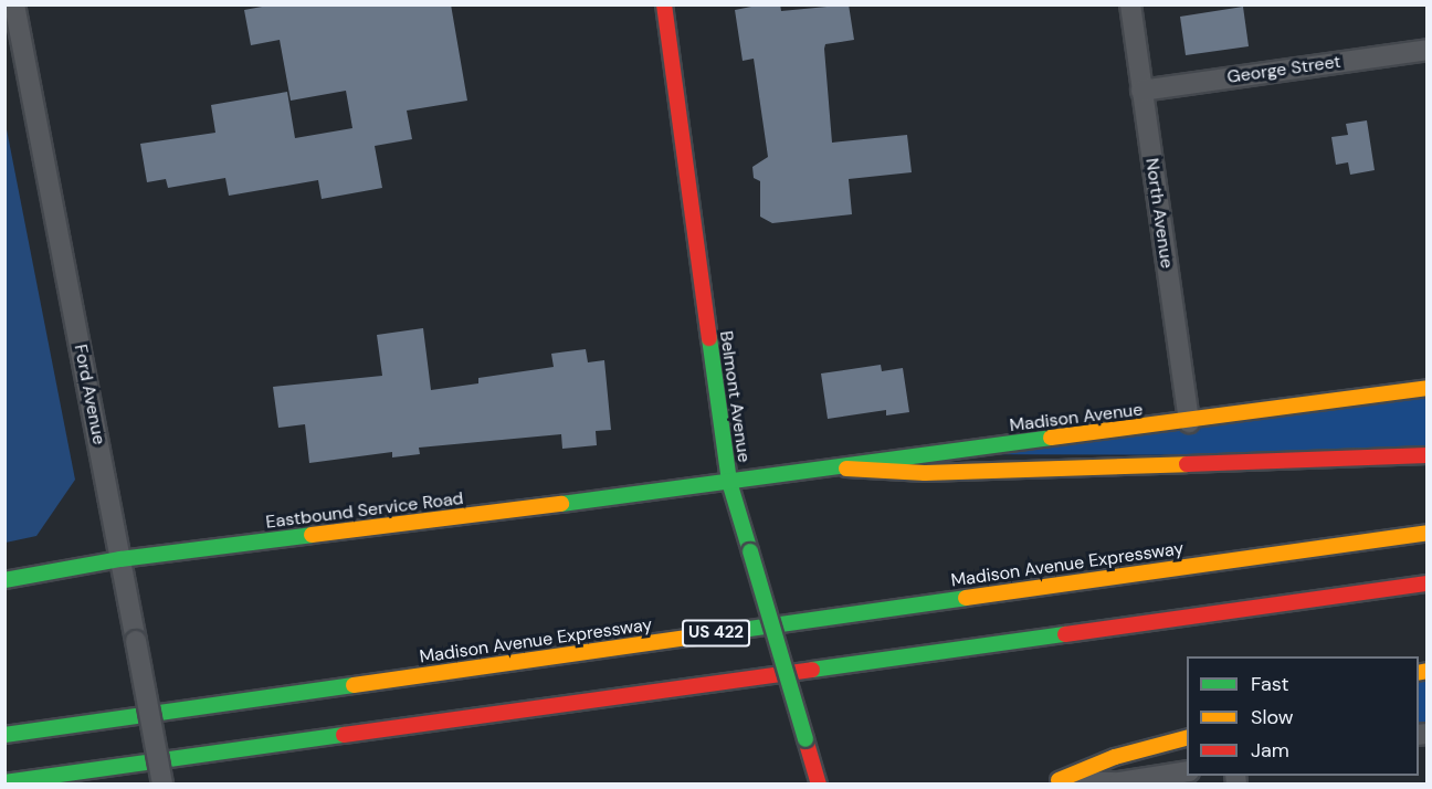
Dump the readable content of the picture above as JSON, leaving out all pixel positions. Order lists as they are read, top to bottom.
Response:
{
  "streets": {
    "main road": [
      "Belmont Avenue",
      "Madison Avenue",
      "Eastbound Service Road",
      "Madison Avenue Expressway",
      "US 422"
    ],
    "street": ["George Street", "North Avenue", "Ford Avenue"]
  },
  "crossings": [
    ["George Street", "North Avenue"],
    ["North Avenue", "Madison Avenue"],
    ["Ford Avenue", "Eastbound Service Road"],
    ["Belmont Avenue", "Madison Avenue"],
    ["Belmont Avenue", "Eastbound Service Road"],
    ["Madison Avenue", "Eastbound Service Road"]
  ],
  "legend": ["Fast", "Slow", "Jam"]
}
